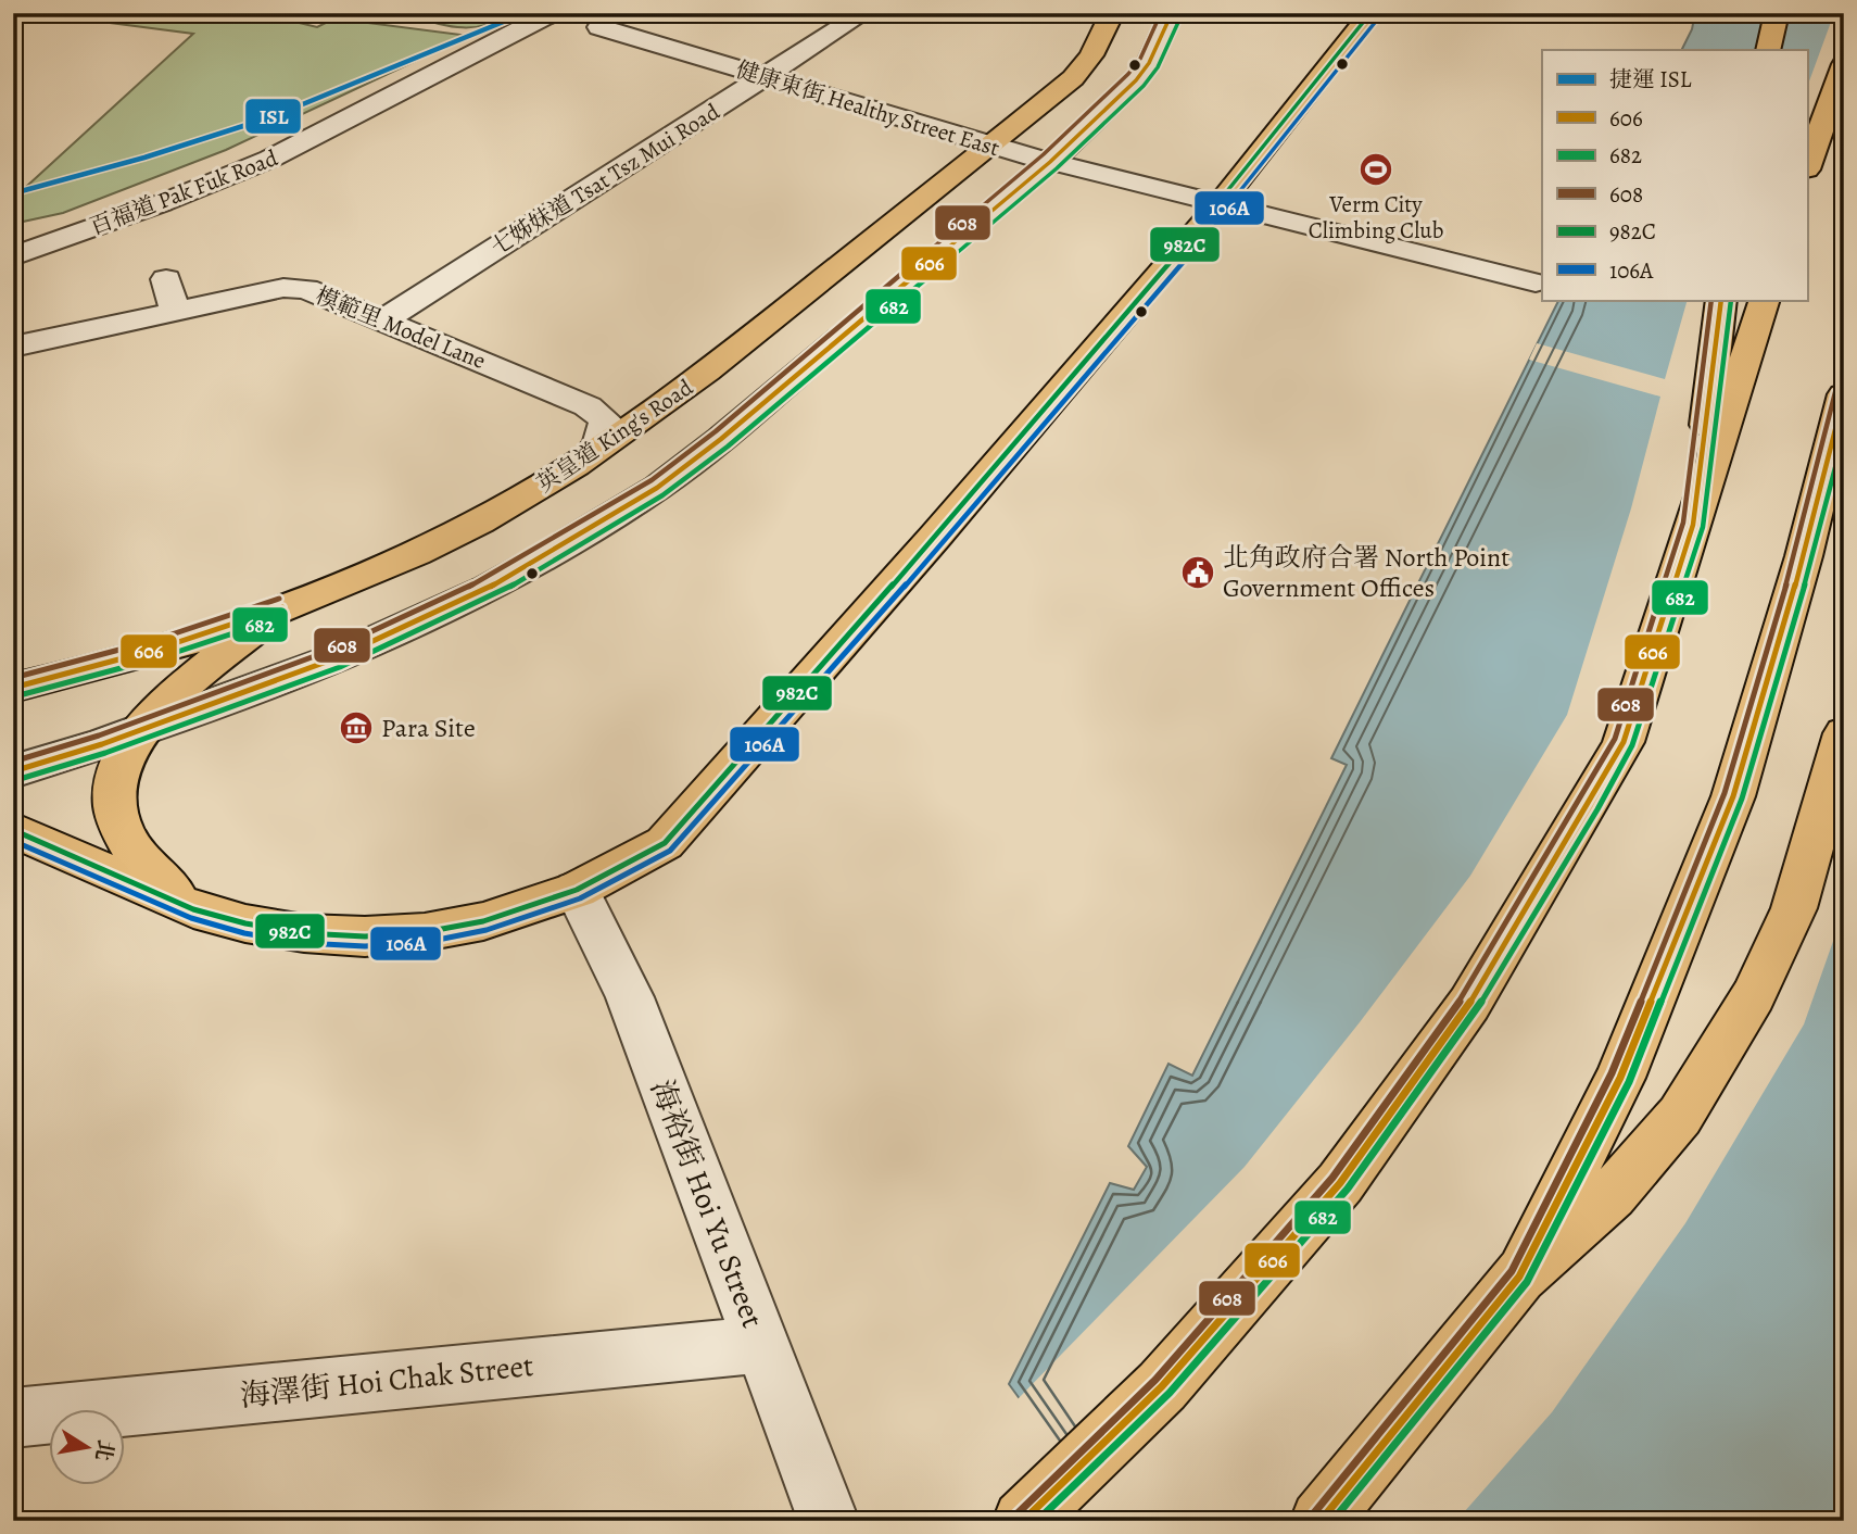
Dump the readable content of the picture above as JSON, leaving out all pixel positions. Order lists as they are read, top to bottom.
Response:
{
  "streets": {
    "main road": ["英皇道 King's Road"],
    "street": [
      "健康東街 Healthy Street East",
      "七姊妹道 Tsat Tsz Mui Road",
      "百福道 Pak Fuk Road",
      "模範里 Model Lane",
      "海裕街 Hoi Yu Street",
      "海澤街 Hoi Chak Street"
    ]
  },
  "crossings": [
    ["健康東街 Healthy Street East", "七姊妹道 Tsat Tsz Mui Road"],
    ["健康東街 Healthy Street East", "英皇道 King's Road"],
    ["七姊妹道 Tsat Tsz Mui Road", "模範里 Model Lane"],
    ["模範里 Model Lane", "英皇道 King's Road"],
    ["海裕街 Hoi Yu Street", "海澤街 Hoi Chak Street"]
  ],
  "places": {
    "sports": ["Verm City Climbing Club"],
    "public building": ["北角政府合署 North Point Government Offices"],
    "museum": ["Para Site"]
  },
  "lines": [
    "metro line ISL",
    "transit line 606",
    "transit line 608",
    "transit line 982C",
    "transit line 682",
    "transit line 106A"
  ],
  "legend": [
    "捷運 ISL",
    "606",
    "682",
    "608",
    "982C",
    "106A"
  ],
  "north": "right"
}
